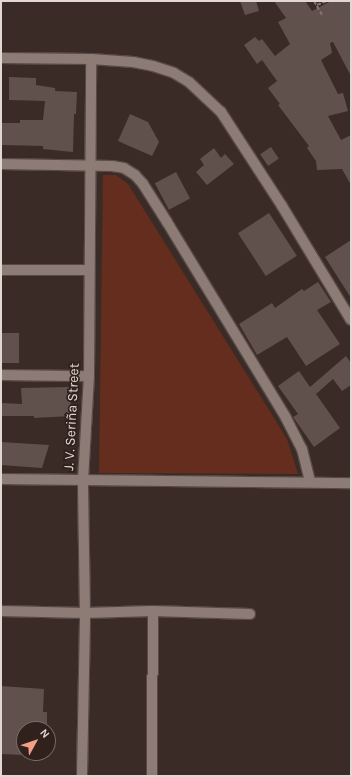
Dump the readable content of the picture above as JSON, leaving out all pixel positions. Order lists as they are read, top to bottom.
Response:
{
  "streets": {
    "street": ["J. V. Seriña Street"]
  },
  "north": "top right"
}
